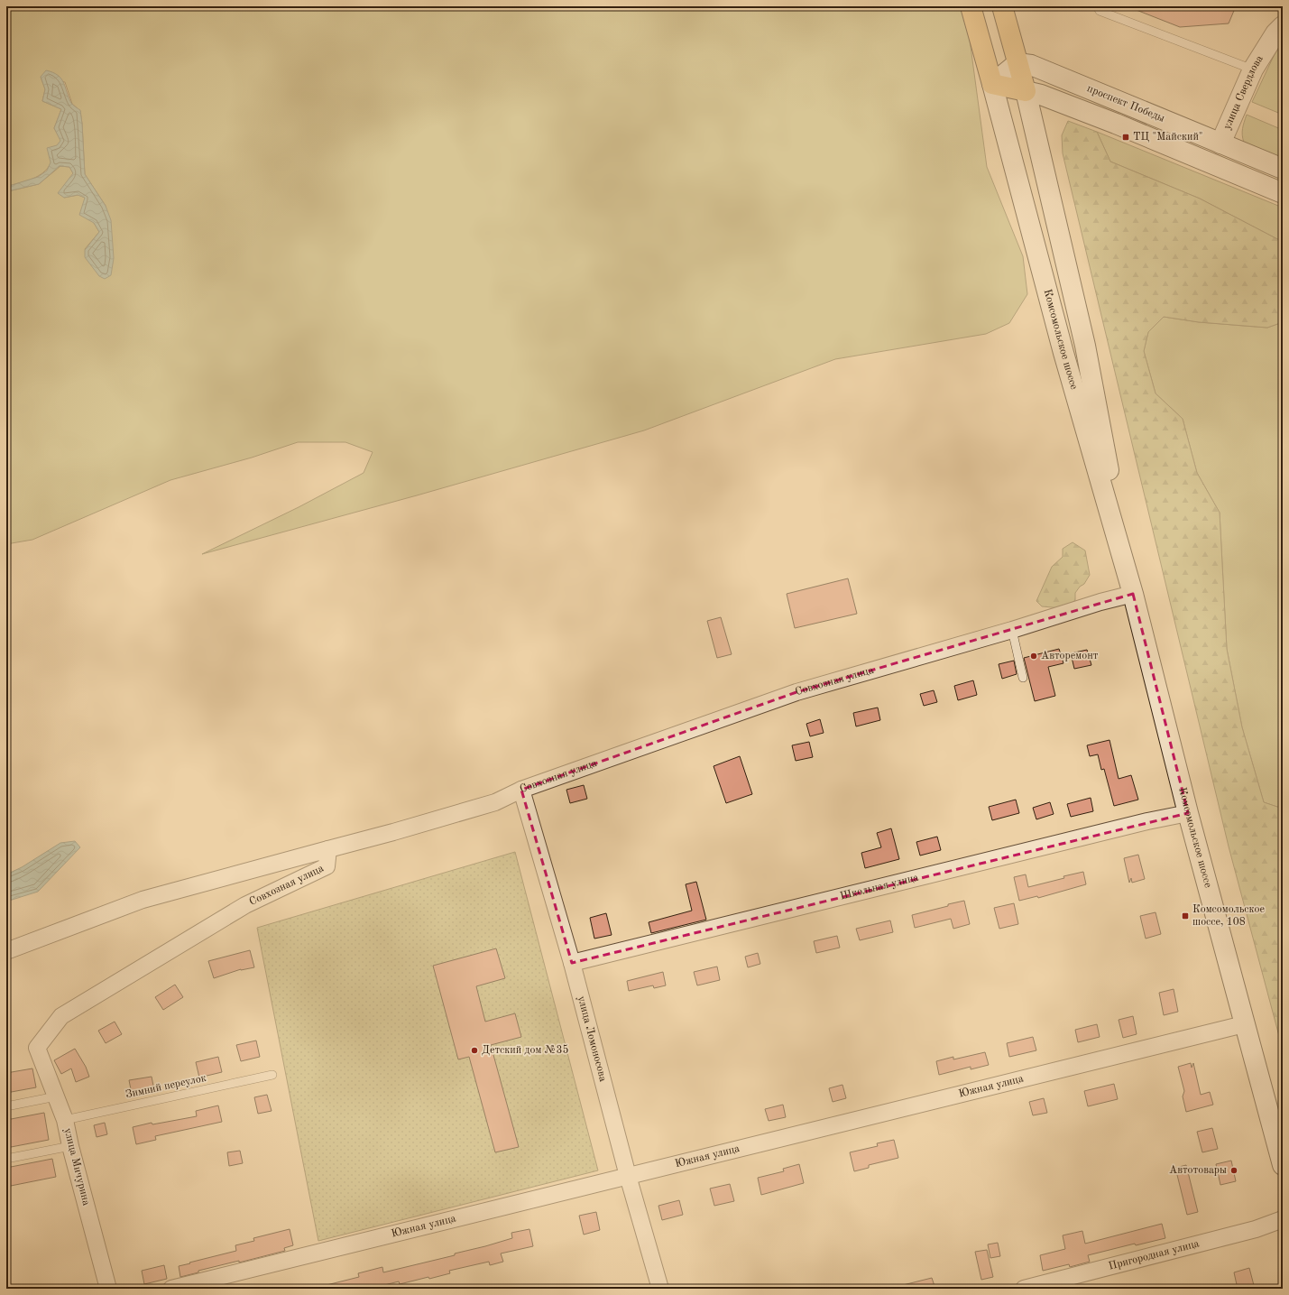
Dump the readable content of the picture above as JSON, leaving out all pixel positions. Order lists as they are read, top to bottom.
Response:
{
  "streets": {
    "main road": ["улица Свердлова", "проспект Победы", "Комсомольское шоссе"],
    "street": [
      "Совхозная улица",
      "Школьная улица",
      "улица Ломоносова",
      "Южная улица",
      "улица Мичурина",
      "Пригородная улица"
    ],
    "lane": ["Зимний переулок"]
  },
  "crossings": [
    ["улица Свердлова", "проспект Победы"],
    ["проспект Победы", "Комсомольское шоссе"],
    ["Комсомольское шоссе", "Совхозная улица"],
    ["Комсомольское шоссе", "Школьная улица"],
    ["Комсомольское шоссе", "Южная улица"],
    ["Совхозная улица", "улица Ломоносова"],
    ["Совхозная улица", "улица Мичурина"],
    ["Школьная улица", "улица Ломоносова"],
    ["улица Ломоносова", "Южная улица"],
    ["Зимний переулок", "улица Мичурина"]
  ],
  "places": {
    "transit": ["ТЦ \"Майский\"", "Комсомольское шоссе, 108"],
    "other": ["Авторемонт", "Детский дом №35", "Автотовары"]
  }
}
